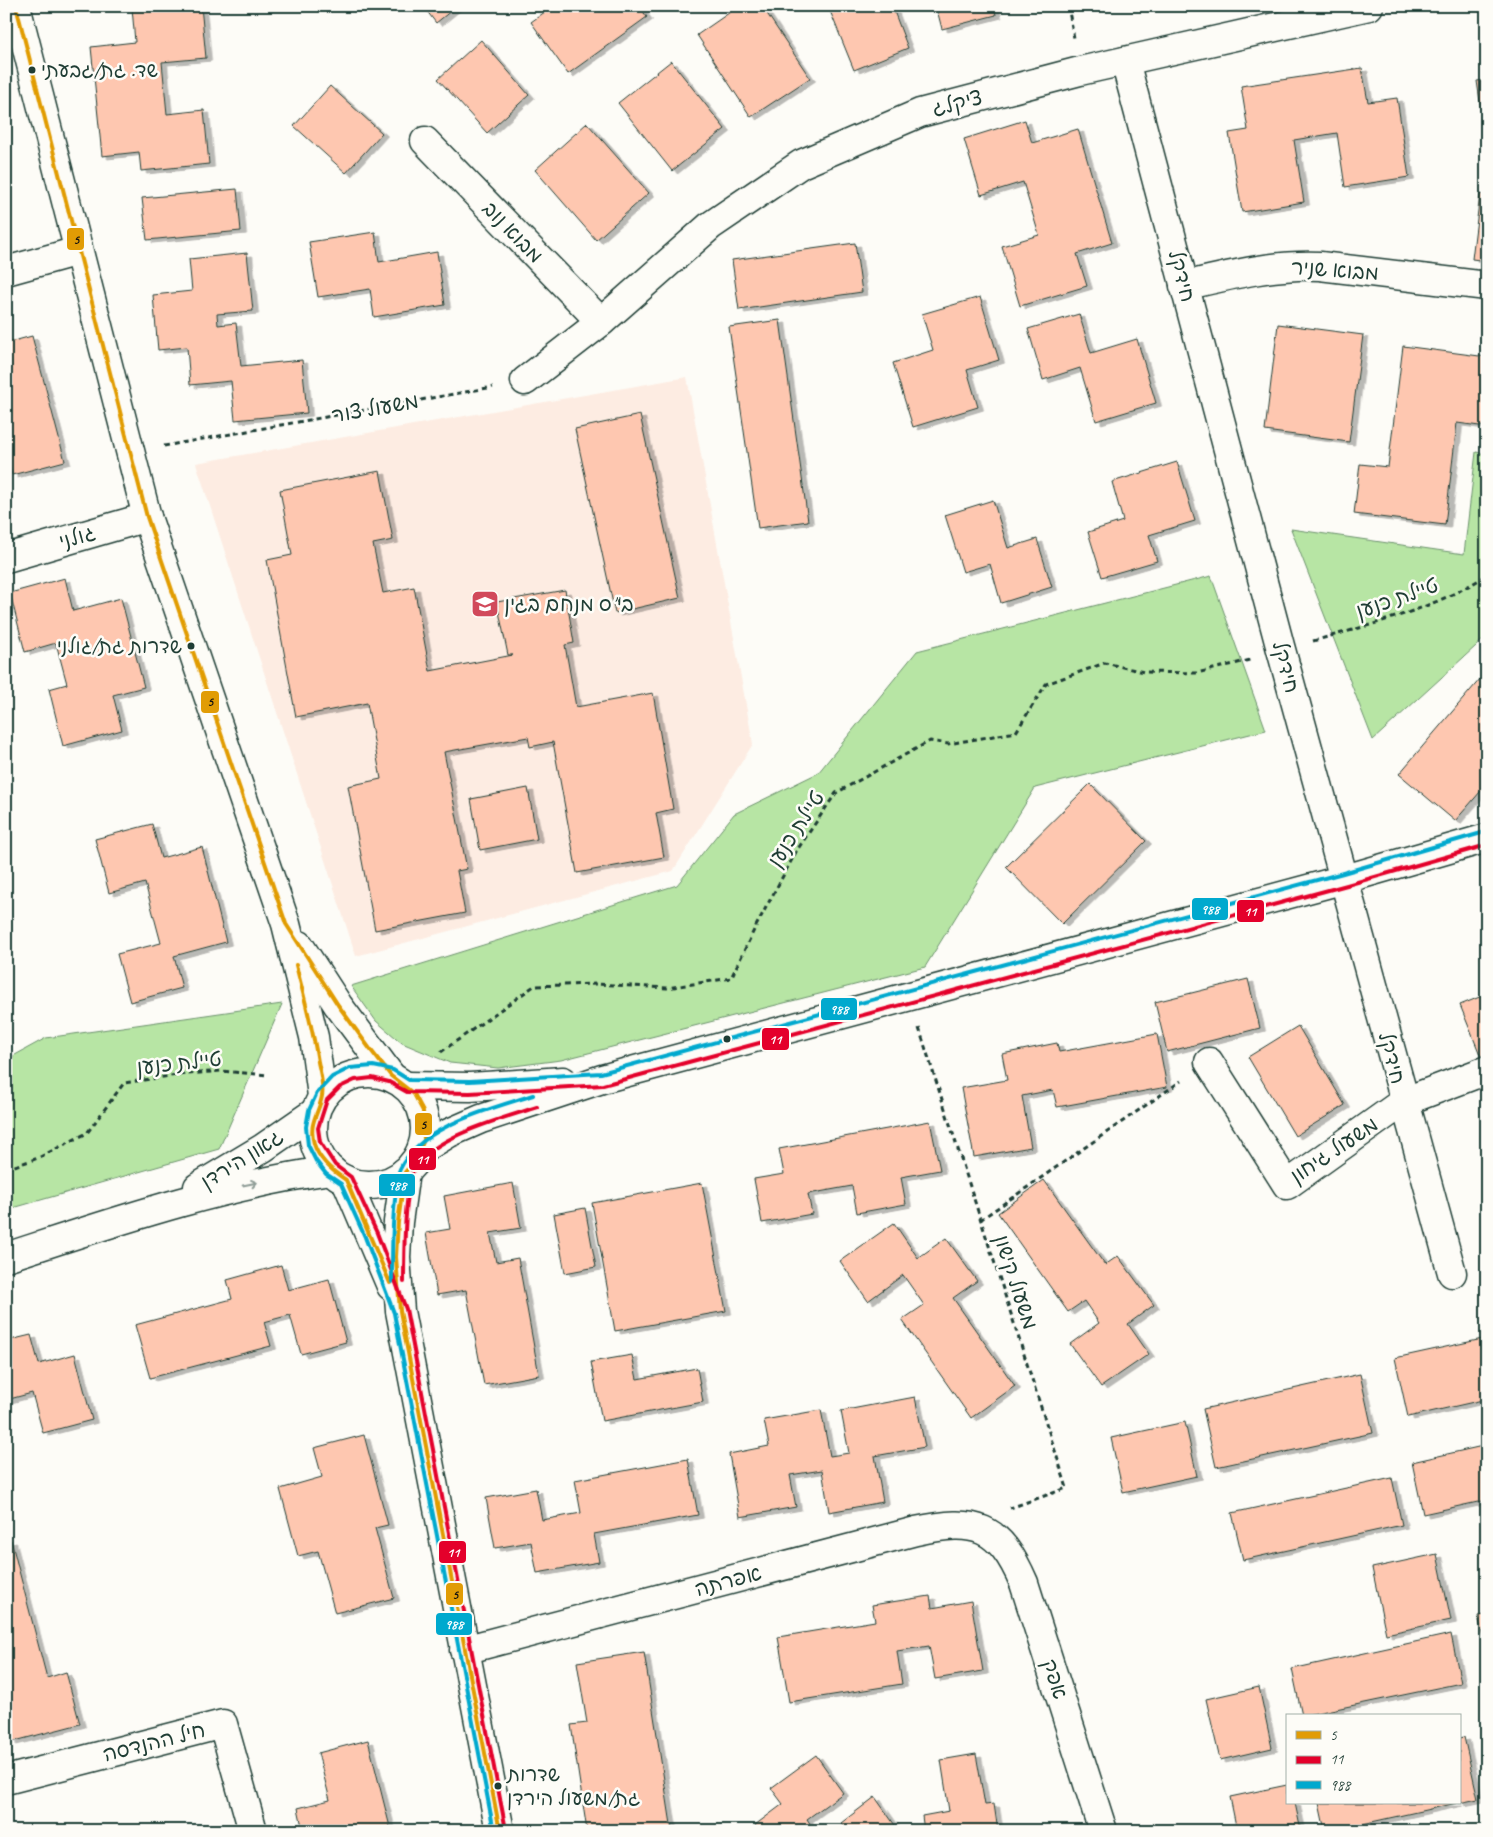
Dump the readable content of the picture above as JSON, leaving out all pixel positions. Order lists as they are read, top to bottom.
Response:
{
  "streets": {
    "street": [
      "ציקלג",
      "מבוא נוב",
      "מבוא שניר",
      "חידקל",
      "גולני",
      "משעול גיחון",
      "גאון הירדן",
      "אפרתה",
      "אפק",
      "חיל ההנדסה"
    ],
    "path": ["משעול צור", "טיילת כנען", "משעול קישון"]
  },
  "crossings": [
    ["ציקלג", "מבוא נוב"],
    ["ציקלג", "חידקל"],
    ["מבוא שניר", "חידקל"],
    ["חידקל", "משעול גיחון"],
    ["משעול קישון", "אפרתה"],
    ["משעול קישון", "אפק"],
    ["אפרתה", "אפק"]
  ],
  "places": {
    "other": ["שד. גת/גבעתי", "שדרות גת/גולני", "שדרות גת/משעול הירדן"],
    "school or university": ["בי\"ס מנחם בגין"]
  },
  "lines": ["transit line 5", "transit line 988", "transit line 11"],
  "legend": ["5", "11", "988"]
}
